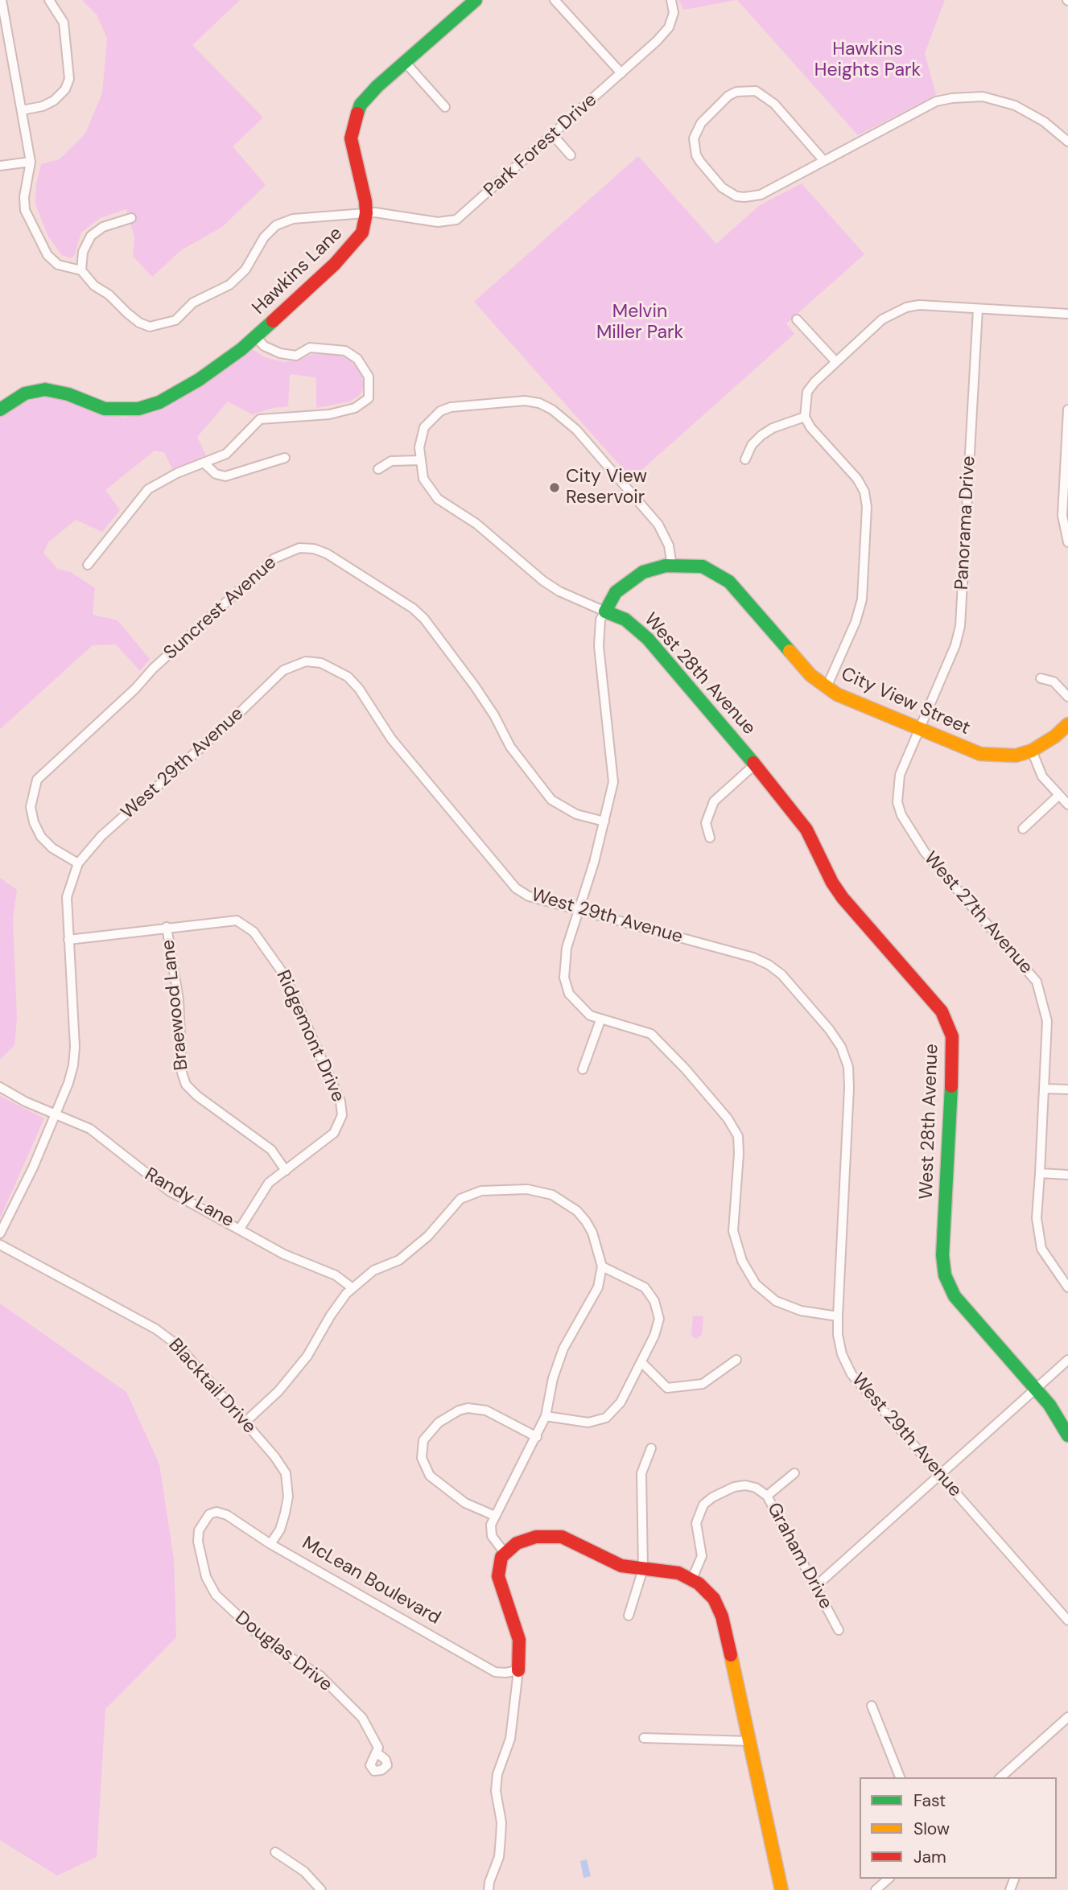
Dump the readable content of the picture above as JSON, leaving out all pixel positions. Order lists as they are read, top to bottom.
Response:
{
  "streets": {
    "street": [
      "Park Forest Drive",
      "Hawkins Lane",
      "Panorama Drive",
      "Suncrest Avenue",
      "West 28th Avenue",
      "City View Street",
      "West 29th Avenue",
      "West 27th Avenue",
      "Braewood Lane",
      "Ridgemont Drive",
      "Randy Lane",
      "Blacktail Drive",
      "Graham Drive",
      "McLean Boulevard",
      "Douglas Drive"
    ]
  },
  "crossings": [
    ["Park Forest Drive", "Hawkins Lane"],
    ["Panorama Drive", "City View Street"],
    ["Panorama Drive", "West 27th Avenue"],
    ["Suncrest Avenue", "City View Street"],
    ["Suncrest Avenue", "West 29th Avenue"],
    ["West 28th Avenue", "City View Street"],
    ["City View Street", "West 29th Avenue"],
    ["City View Street", "West 27th Avenue"],
    ["West 29th Avenue", "Ridgemont Drive"],
    ["West 29th Avenue", "Randy Lane"],
    ["Braewood Lane", "Ridgemont Drive"],
    ["Ridgemont Drive", "Randy Lane"],
    ["Blacktail Drive", "McLean Boulevard"],
    ["McLean Boulevard", "Douglas Drive"]
  ],
  "parks": ["Hawkins Heights Park", "Melvin Miller Park"],
  "places": ["City View Reservoir"],
  "legend": ["Fast", "Slow", "Jam"]
}
